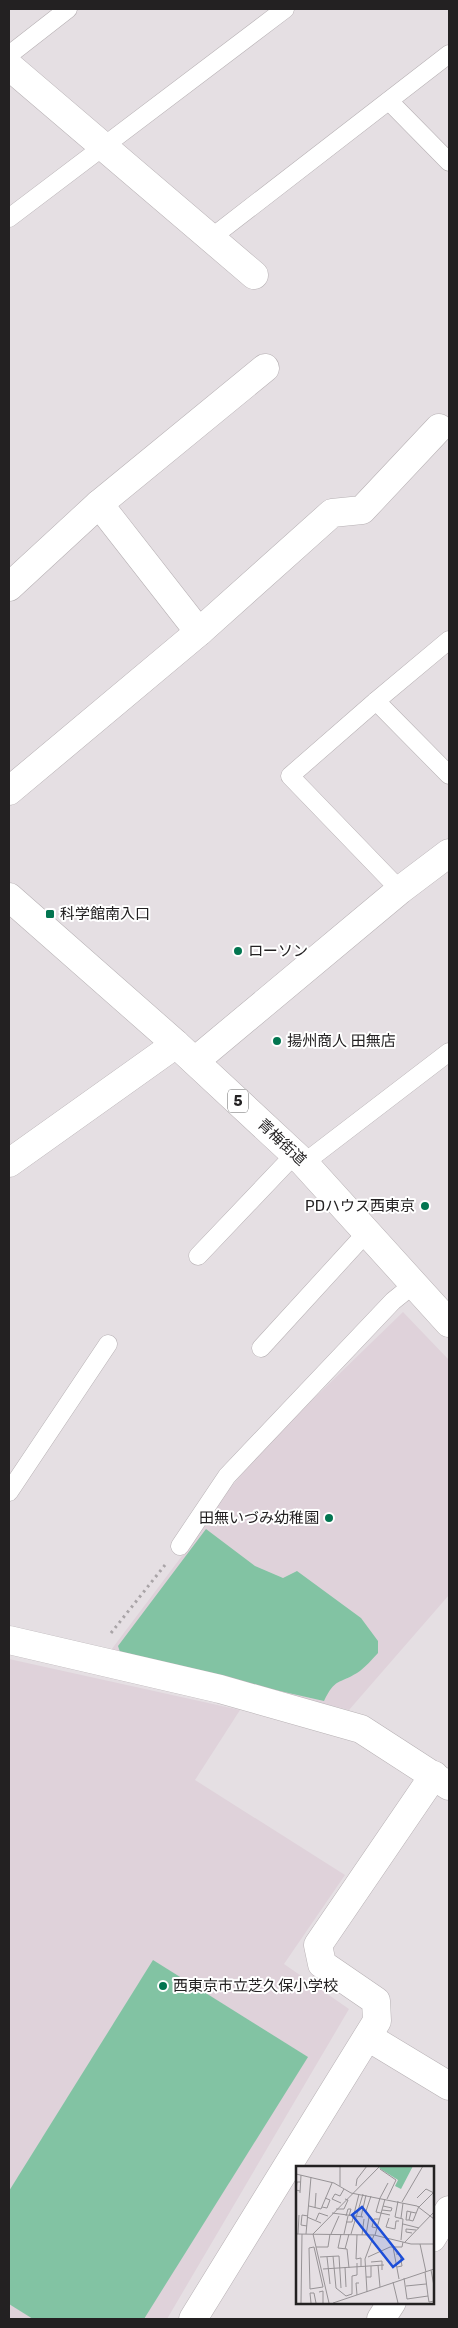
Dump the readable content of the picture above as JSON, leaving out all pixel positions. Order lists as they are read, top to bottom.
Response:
{
  "streets": {
    "street": ["5", "青梅街道"]
  },
  "places": {
    "transit": ["科学館南入口"],
    "other": [
      "ローソン",
      "揚州商人 田無店",
      "PDハウス西東京",
      "田無いづみ幼稚園",
      "西東京市立芝久保小学校"
    ]
  }
}
